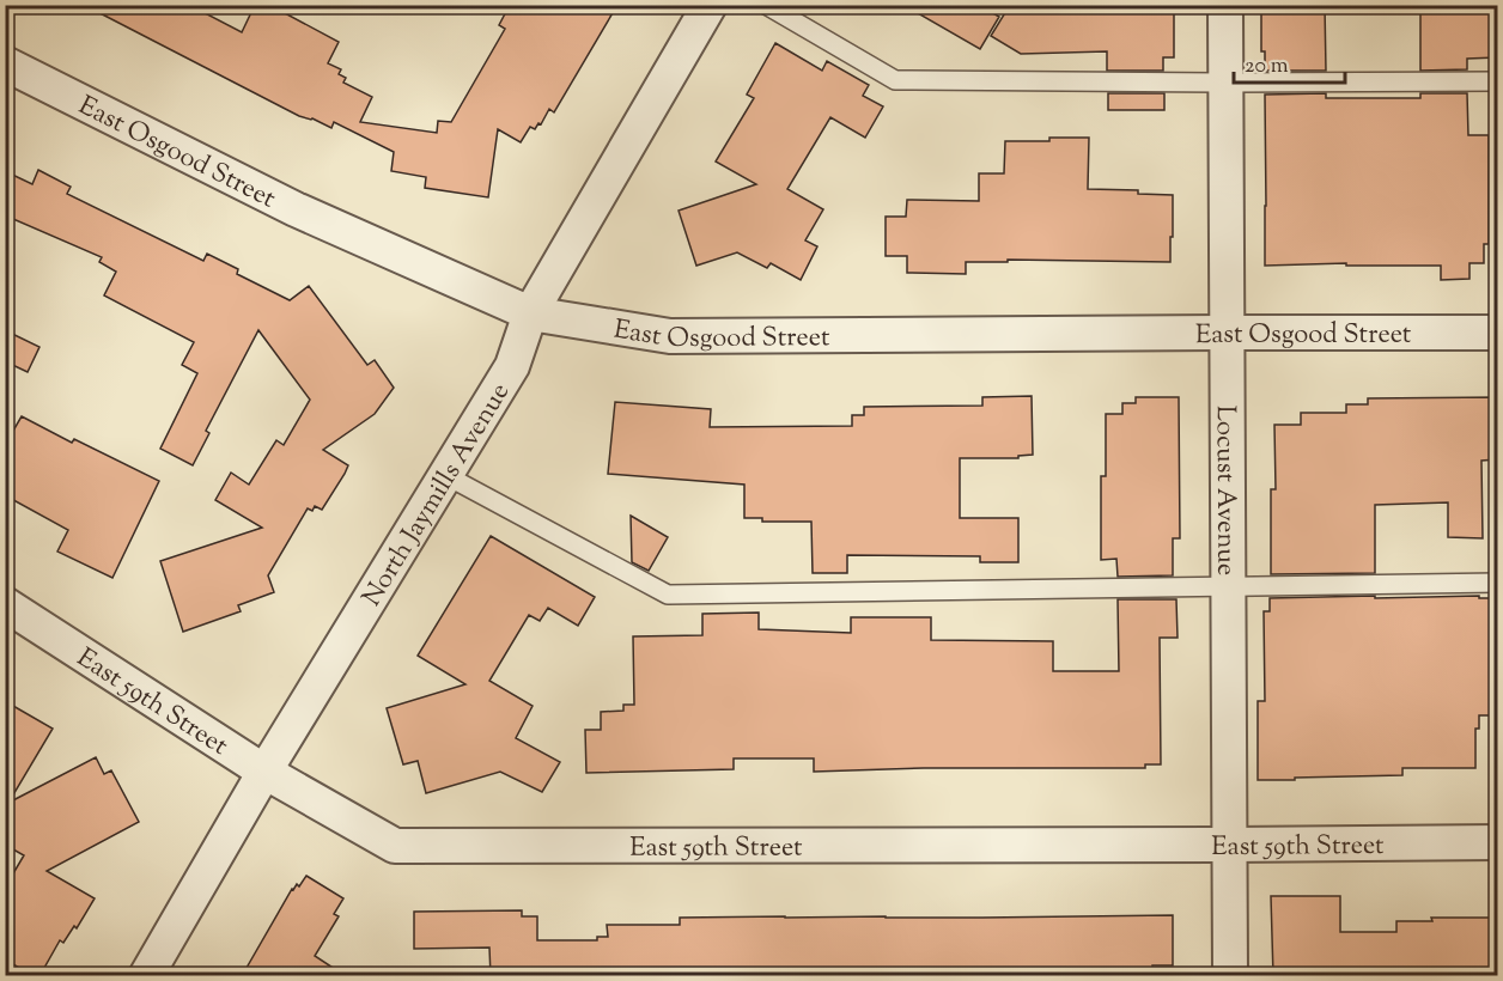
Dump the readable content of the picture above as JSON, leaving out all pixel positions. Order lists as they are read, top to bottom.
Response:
{
  "streets": {
    "street": [
      "East Osgood Street",
      "Locust Avenue",
      "North Jaymills Avenue",
      "East 59th Street"
    ]
  },
  "crossings": [
    ["East Osgood Street", "Locust Avenue"],
    ["East Osgood Street", "North Jaymills Avenue"],
    ["Locust Avenue", "East 59th Street"],
    ["North Jaymills Avenue", "East 59th Street"]
  ],
  "scale_bar": "20 m"
}
